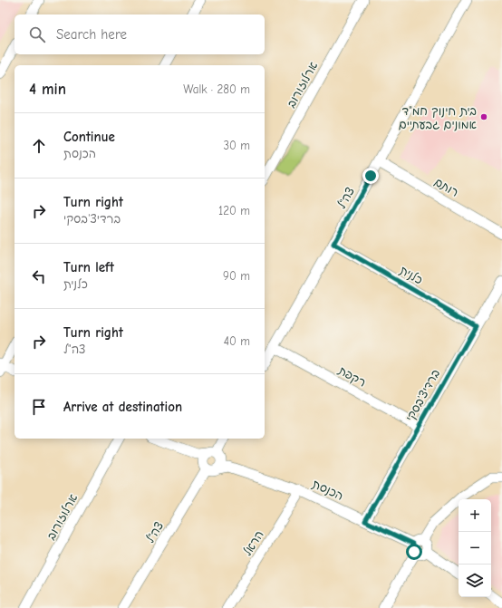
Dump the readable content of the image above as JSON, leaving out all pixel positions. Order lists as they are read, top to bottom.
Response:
{
  "streets": {
    "street": [
      "ארלוזורוב",
      "רותם",
      "צה\"ל",
      "כלנית",
      "רקפת",
      "ברדיצ'בסקי",
      "הכנסת",
      "הראל"
    ]
  },
  "crossings": [
    ["רותם", "צה\"ל"],
    ["צה\"ל", "כלנית"],
    ["צה\"ל", "רקפת"],
    ["כלנית", "ברדיצ'בסקי"],
    ["רקפת", "ברדיצ'בסקי"],
    ["ברדיצ'בסקי", "הכנסת"],
    ["הכנסת", "הראל"]
  ],
  "places": ["בית חינוך חמ\"ד אמונים גבעתיים"],
  "page": {
    "search": "Search here",
    "heading": ["4 min", "Walk · 280 m"],
    "list": [
      ["Continue", "הכנסת", "30 m"],
      ["Turn right", "ברדיצ'בסקי", "120 m"],
      ["Turn left", "כלנית", "90 m"],
      ["Turn right", "צה\"ל", "40 m"],
      "Arrive at destination"
    ],
    "map_buttons": ["+", "−"]
  }
}
